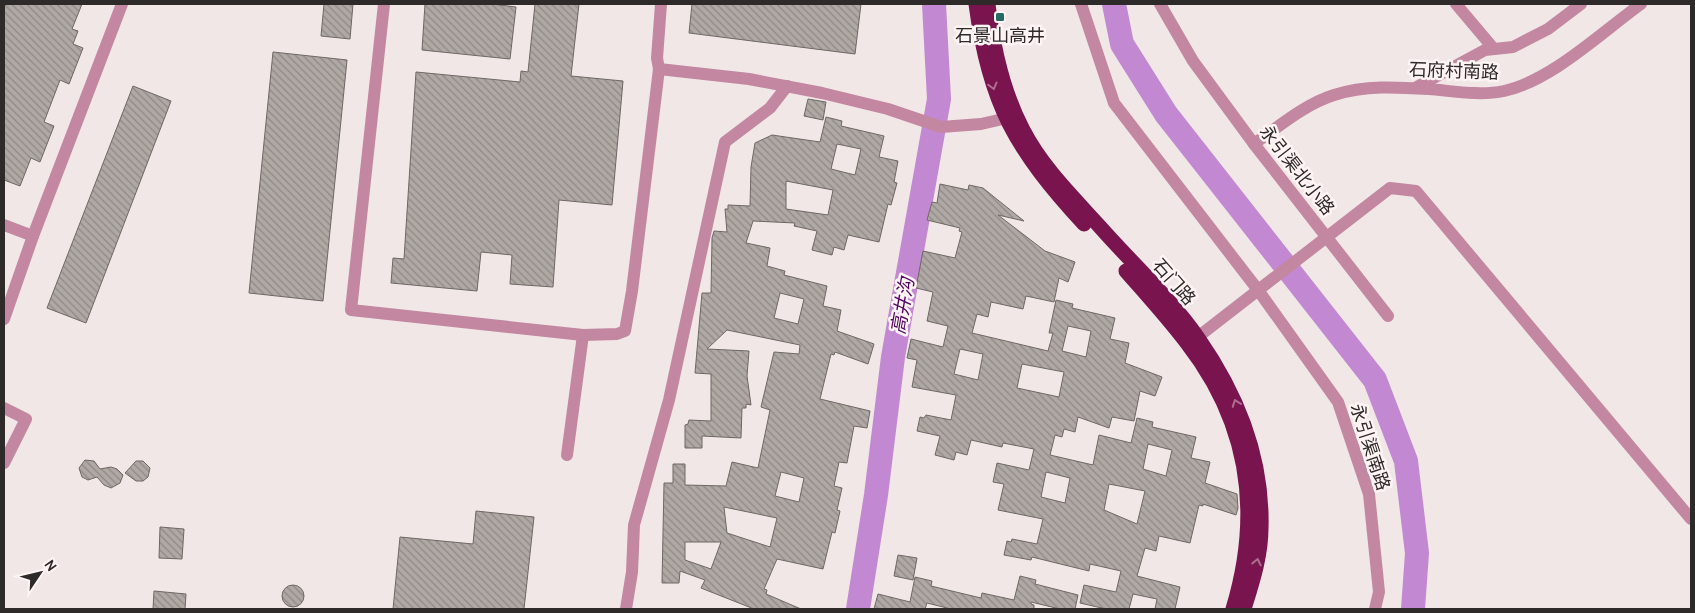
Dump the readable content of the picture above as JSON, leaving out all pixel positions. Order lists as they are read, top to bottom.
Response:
{
  "streets": {
    "highway": ["石门路"],
    "street": ["石府村南路", "永引渠北小路", "永引渠南路"]
  },
  "crossings": [
    ["石府村南路", "永引渠北小路"],
    ["永引渠北小路", "石门路"],
    ["永引渠北小路", "永引渠南路"]
  ],
  "water": ["高井沟"],
  "places": {
    "transit": ["石景山高井"]
  },
  "north": "top right"
}
